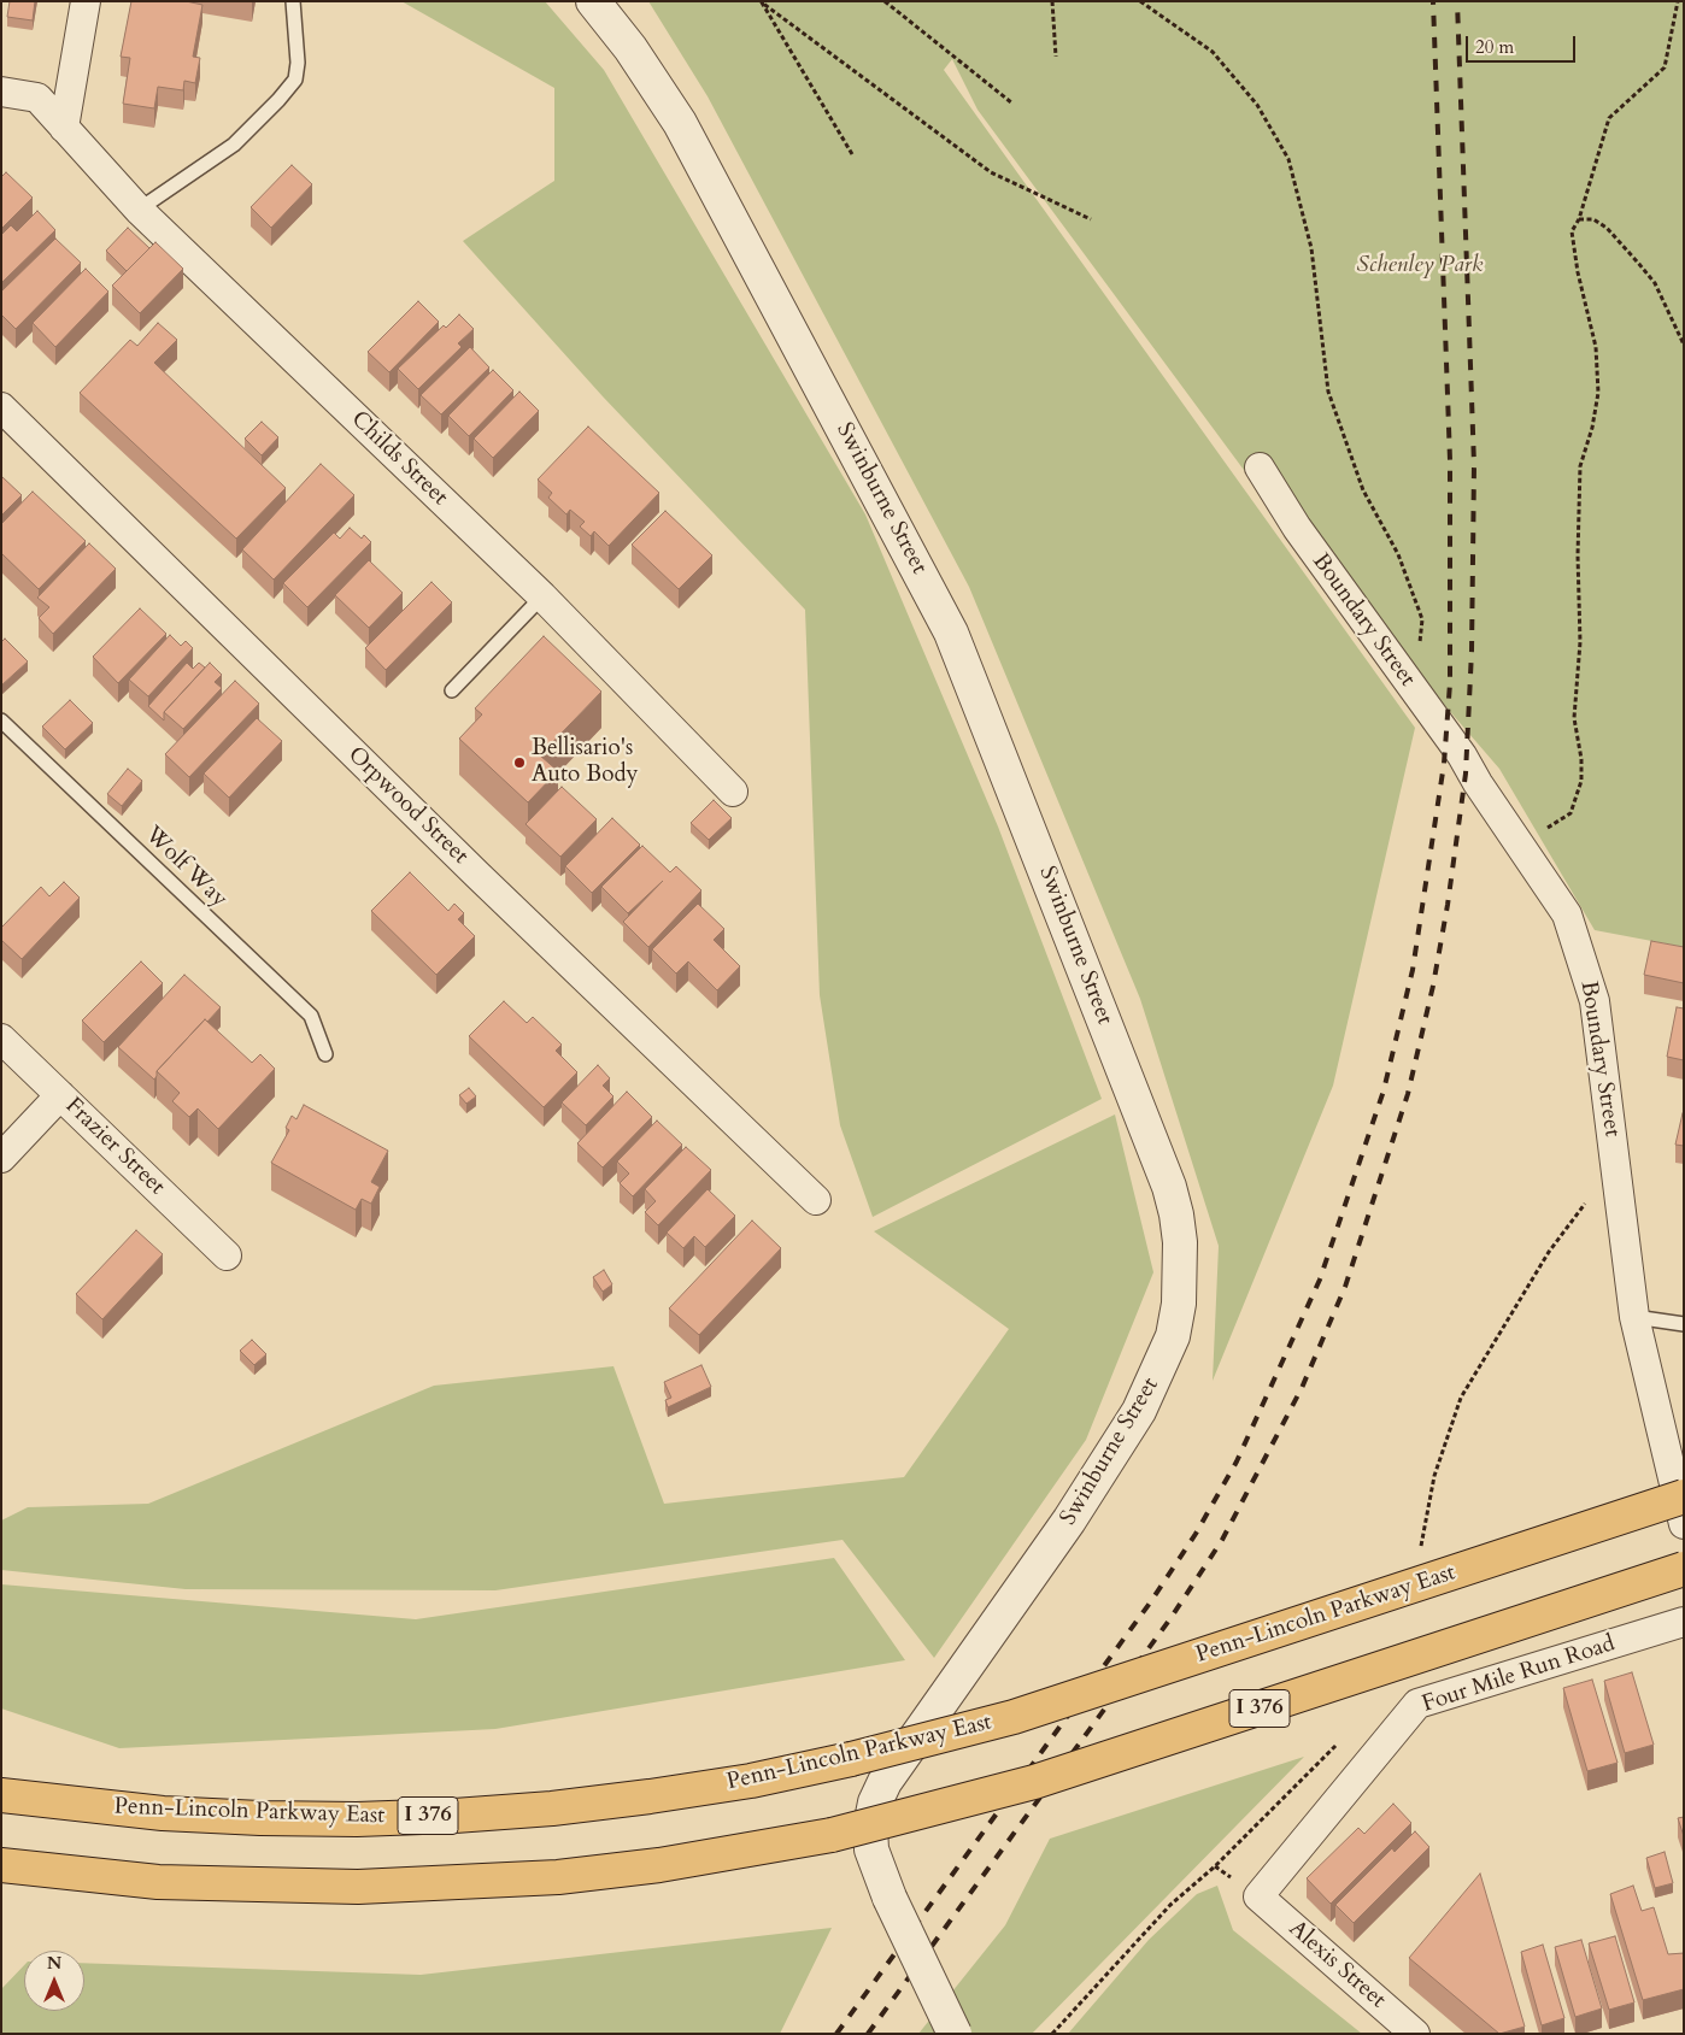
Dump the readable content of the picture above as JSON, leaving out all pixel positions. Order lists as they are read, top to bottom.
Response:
{
  "streets": {
    "highway": ["Penn-Lincoln Parkway East", "I 376"],
    "street": [
      "Childs Street",
      "Swinburne Street",
      "Boundary Street",
      "Orpwood Street",
      "Frazier Street",
      "Four Mile Run Road",
      "Alexis Street"
    ],
    "lane": ["Wolf Way"]
  },
  "crossings": [
    ["Four Mile Run Road", "Alexis Street"]
  ],
  "parks": ["Schenley Park"],
  "places": ["Bellisario's Auto Body"],
  "scale_bar": "20 m",
  "north": "top"
}
